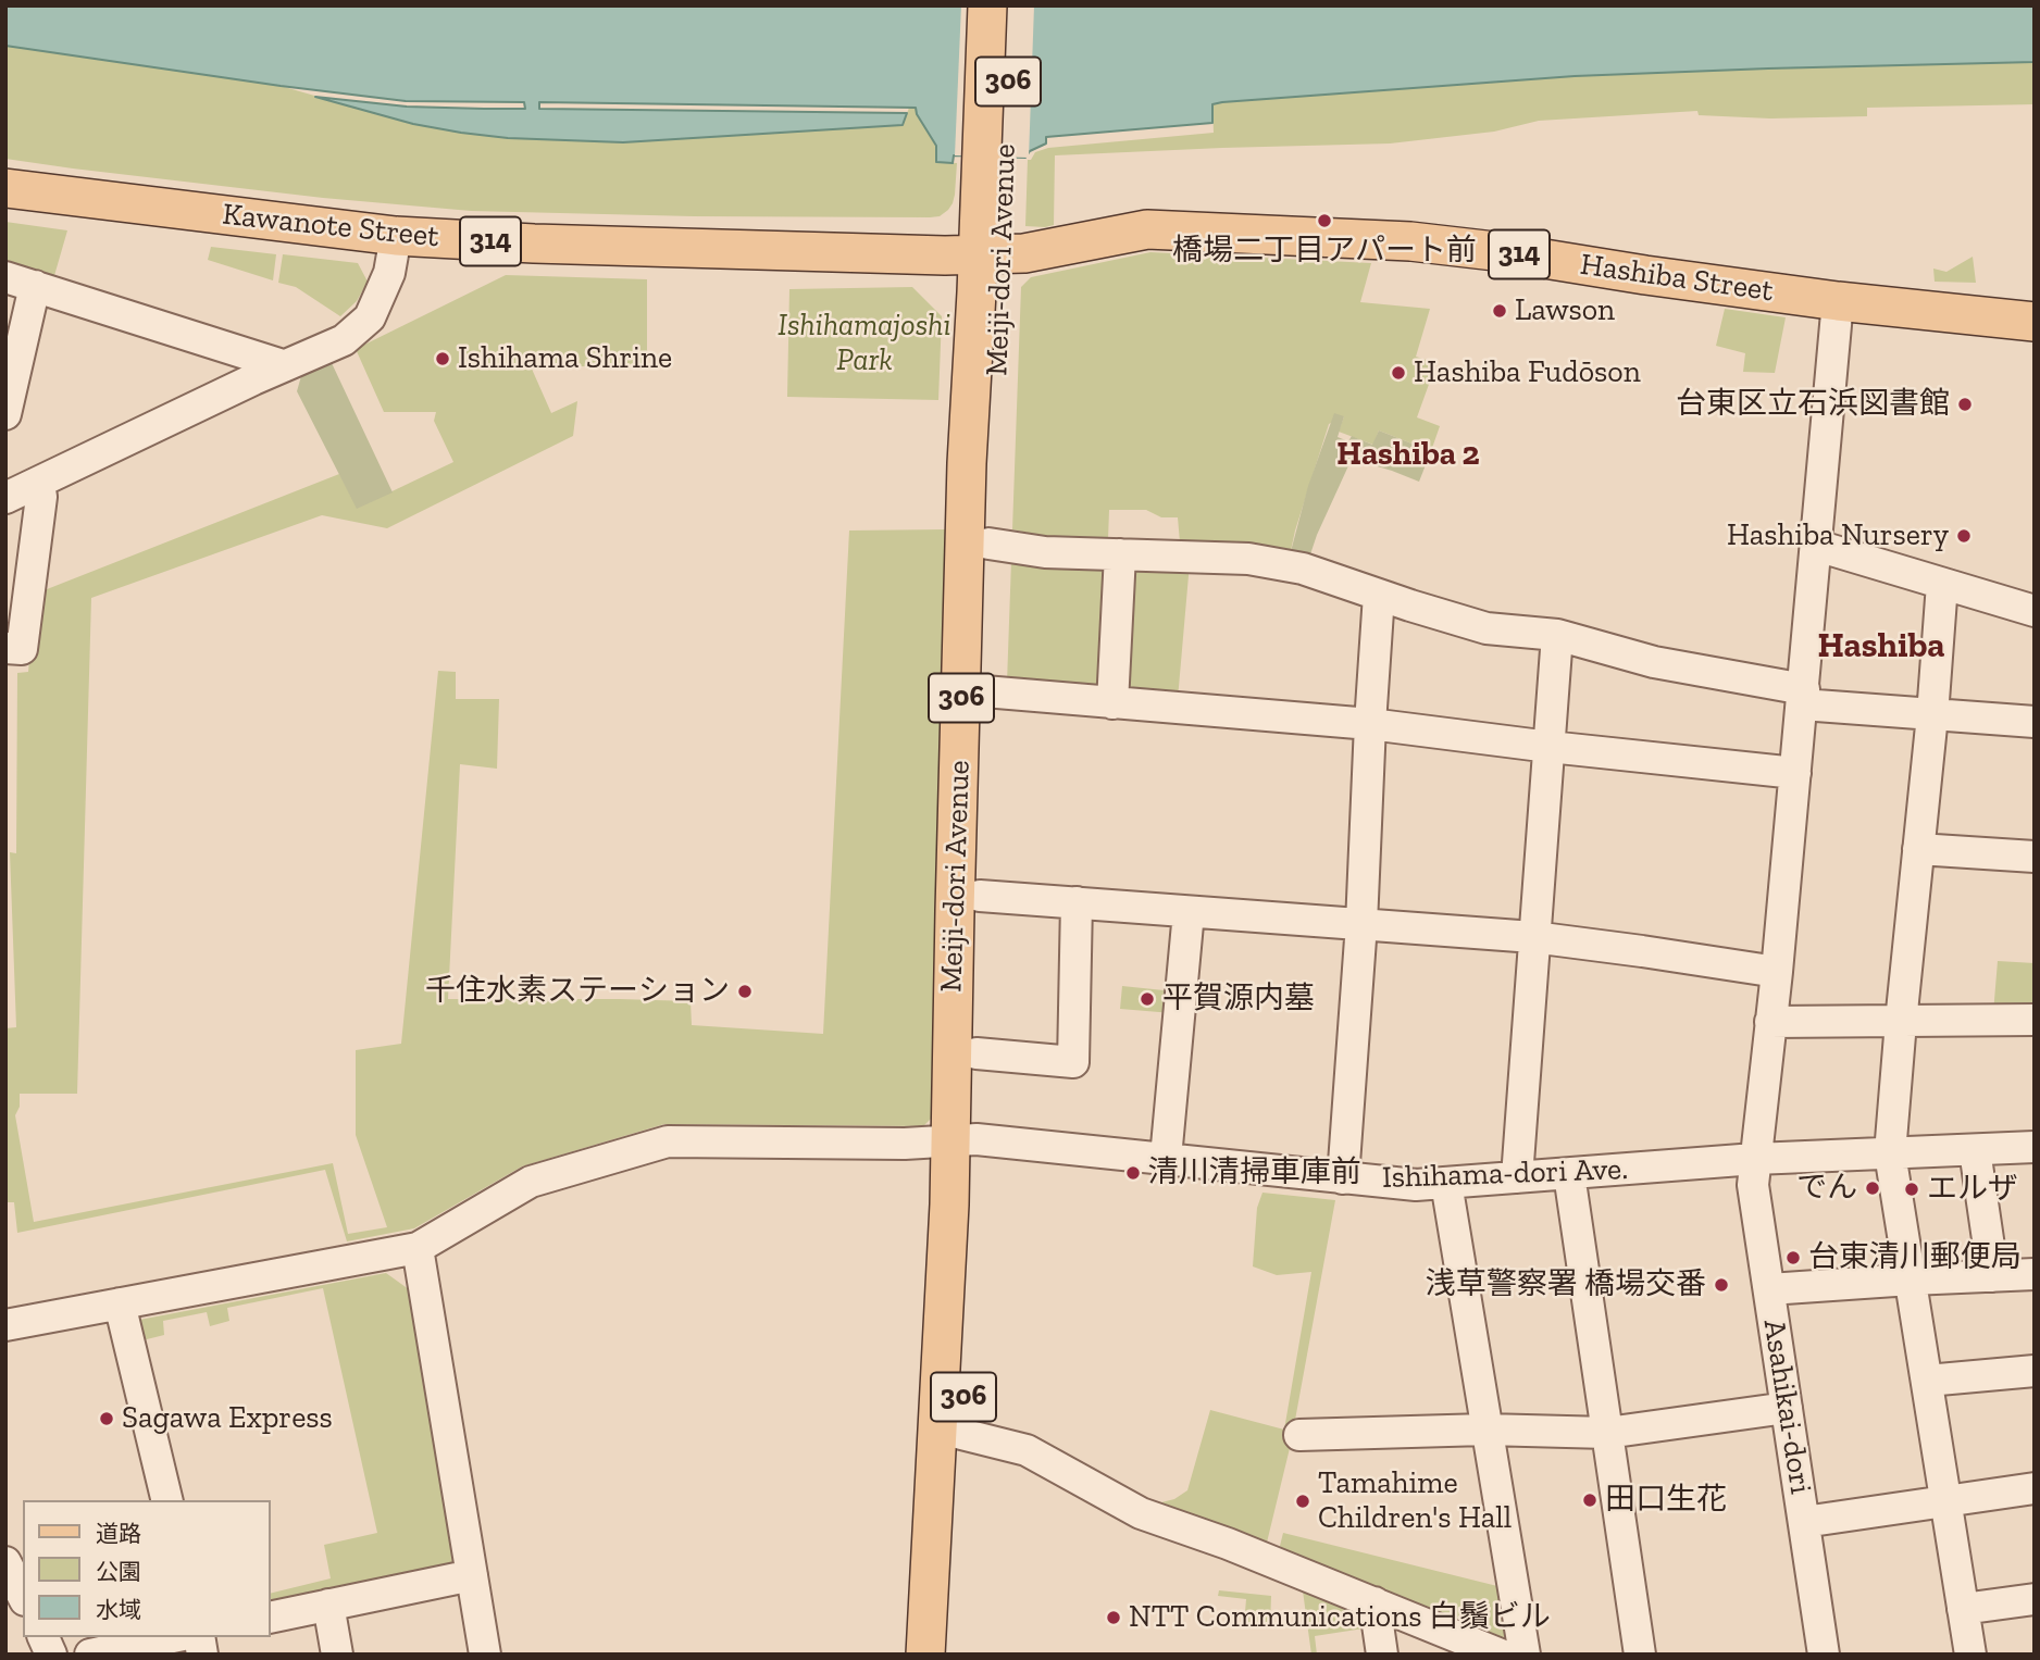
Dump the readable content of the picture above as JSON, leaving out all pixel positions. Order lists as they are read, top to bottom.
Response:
{
  "streets": {
    "main road": [
      "306",
      "Kawanote Street",
      "314",
      "Meiji-dori Avenue",
      "Hashiba Street"
    ],
    "street": ["Ishihama-dori Ave.", "Asahikai-dori"]
  },
  "crossings": [
    ["Kawanote Street", "Meiji-dori Avenue"],
    ["Kawanote Street", "Hashiba Street"],
    ["Meiji-dori Avenue", "Hashiba Street"],
    ["Meiji-dori Avenue", "Ishihama-dori Ave."],
    ["Hashiba Street", "Asahikai-dori"],
    ["Ishihama-dori Ave.", "Asahikai-dori"]
  ],
  "districts": ["Hashiba 2", "Hashiba"],
  "parks": ["Ishihamajoshi Park"],
  "places": [
    "橋場二丁目アパート前",
    "Lawson",
    "Ishihama Shrine",
    "Hashiba Fudōson",
    "台東区立石浜図書館",
    "Hashiba Nursery",
    "千住水素ステーション",
    "平賀源内墓",
    "清川清掃車庫前",
    "でん",
    "エルザ",
    "台東清川郵便局",
    "浅草警察署 橋場交番",
    "Sagawa Express",
    "田口生花",
    "Tamahime Children's Hall",
    "NTT Communications 白鬚ビル"
  ],
  "legend": ["道路", "公園", "水域"]
}
